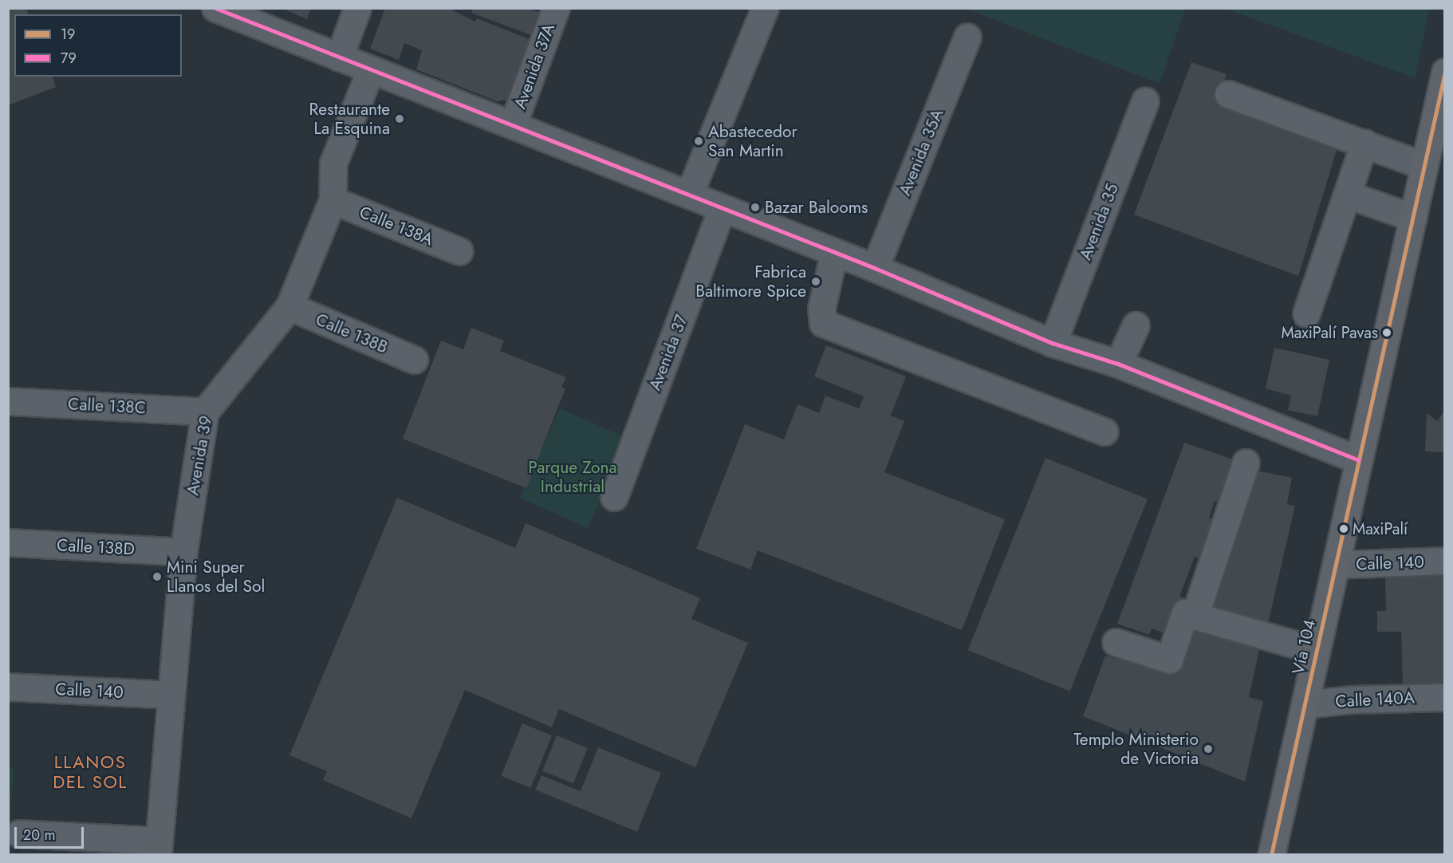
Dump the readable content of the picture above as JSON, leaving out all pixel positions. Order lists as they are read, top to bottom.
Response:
{
  "streets": {
    "main road": ["Vía 104"],
    "street": [
      "Avenida 37A",
      "Avenida 35A",
      "Avenida 35",
      "Calle 138A",
      "Calle 138B",
      "Avenida 37",
      "Calle 138C",
      "Avenida 39",
      "Calle 138D",
      "Calle 140",
      "Calle 140A"
    ]
  },
  "crossings": [
    ["Calle 138A", "Avenida 39"],
    ["Calle 138B", "Avenida 39"],
    ["Calle 138C", "Avenida 39"],
    ["Avenida 39", "Calle 138D"],
    ["Avenida 39", "Calle 140"],
    ["Calle 140", "Vía 104"],
    ["Vía 104", "Calle 140A"]
  ],
  "districts": ["LLANOS DEL SOL"],
  "parks": ["Parque Zona Industrial"],
  "places": [
    "Restaurante La Esquina",
    "Abastecedor San Martin",
    "Bazar Balooms",
    "Fabrica Baltimore Spice",
    "MaxiPalí Pavas",
    "MaxiPalí",
    "Mini Super Llanos del Sol",
    "Templo Ministerio de Victoria"
  ],
  "lines": ["transit line 79", "transit line 19"],
  "legend": ["19", "79"],
  "scale_bar": "20 m"
}
